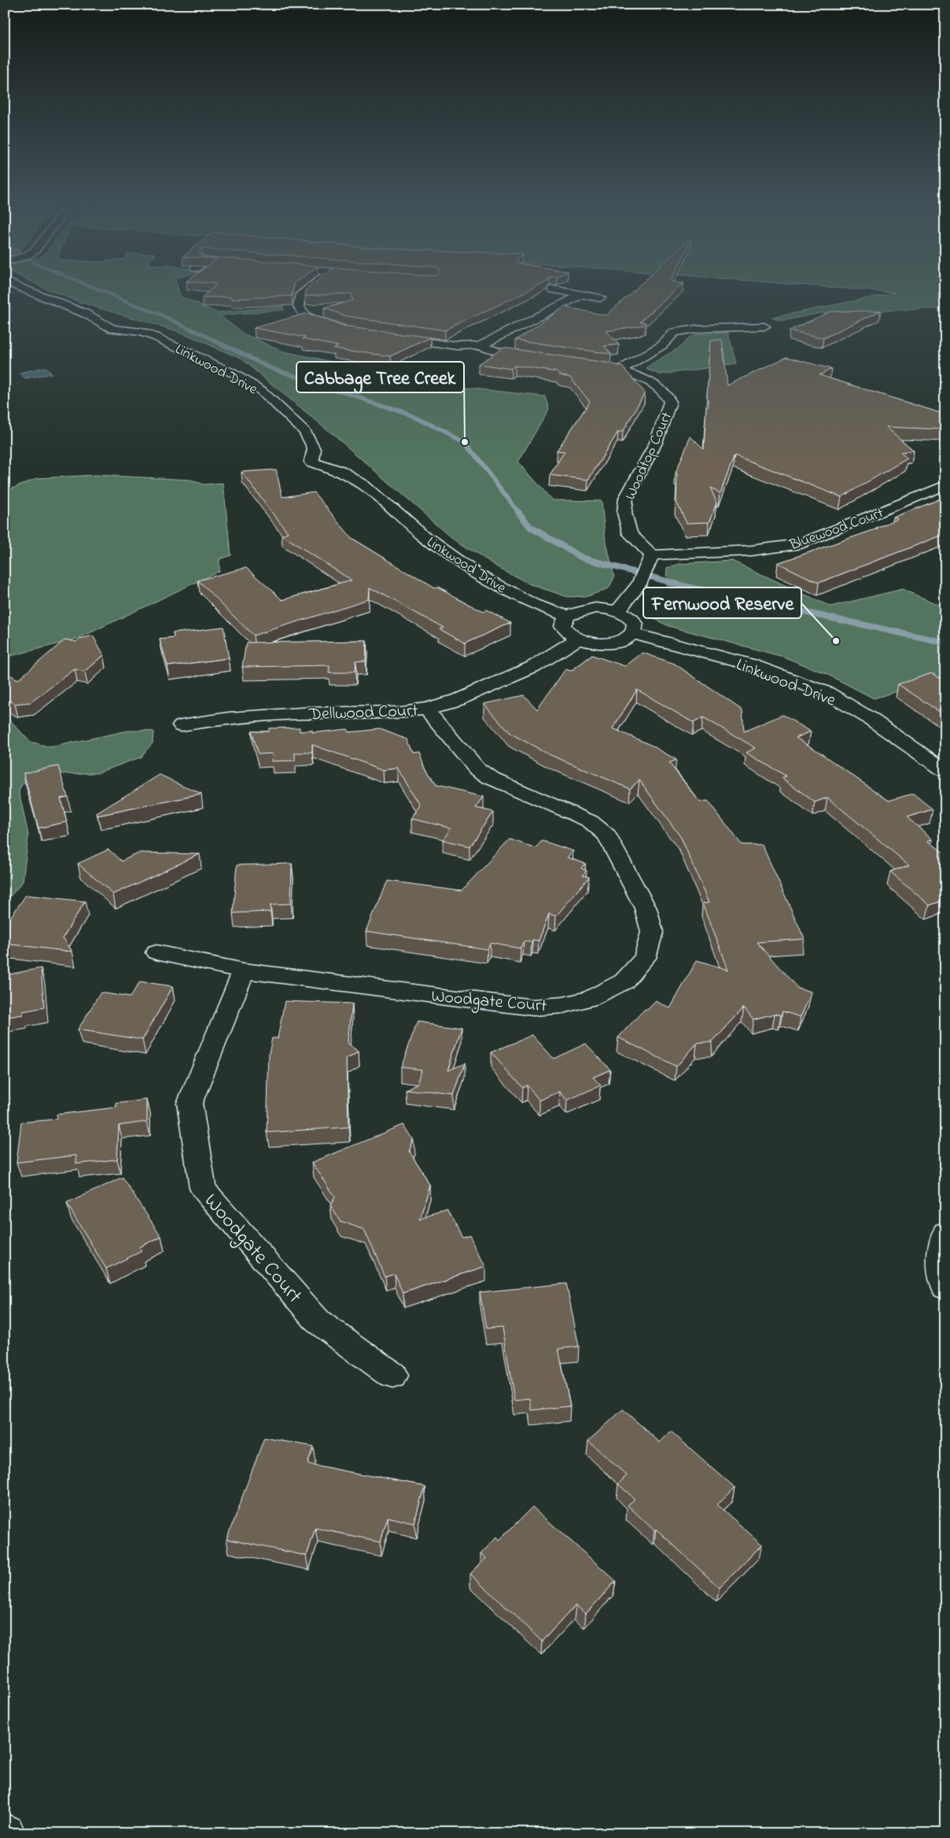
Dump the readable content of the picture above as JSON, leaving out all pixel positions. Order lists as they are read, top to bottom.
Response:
{
  "streets": {
    "street": [
      "Linkwood Drive",
      "Woodtop Court",
      "Bluewood Court",
      "Dellwood Court",
      "Woodgate Court"
    ]
  },
  "crossings": [
    ["Woodtop Court", "Bluewood Court"],
    ["Dellwood Court", "Woodgate Court"]
  ],
  "places": ["Cabbage Tree Creek", "Fernwood Reserve"]
}
